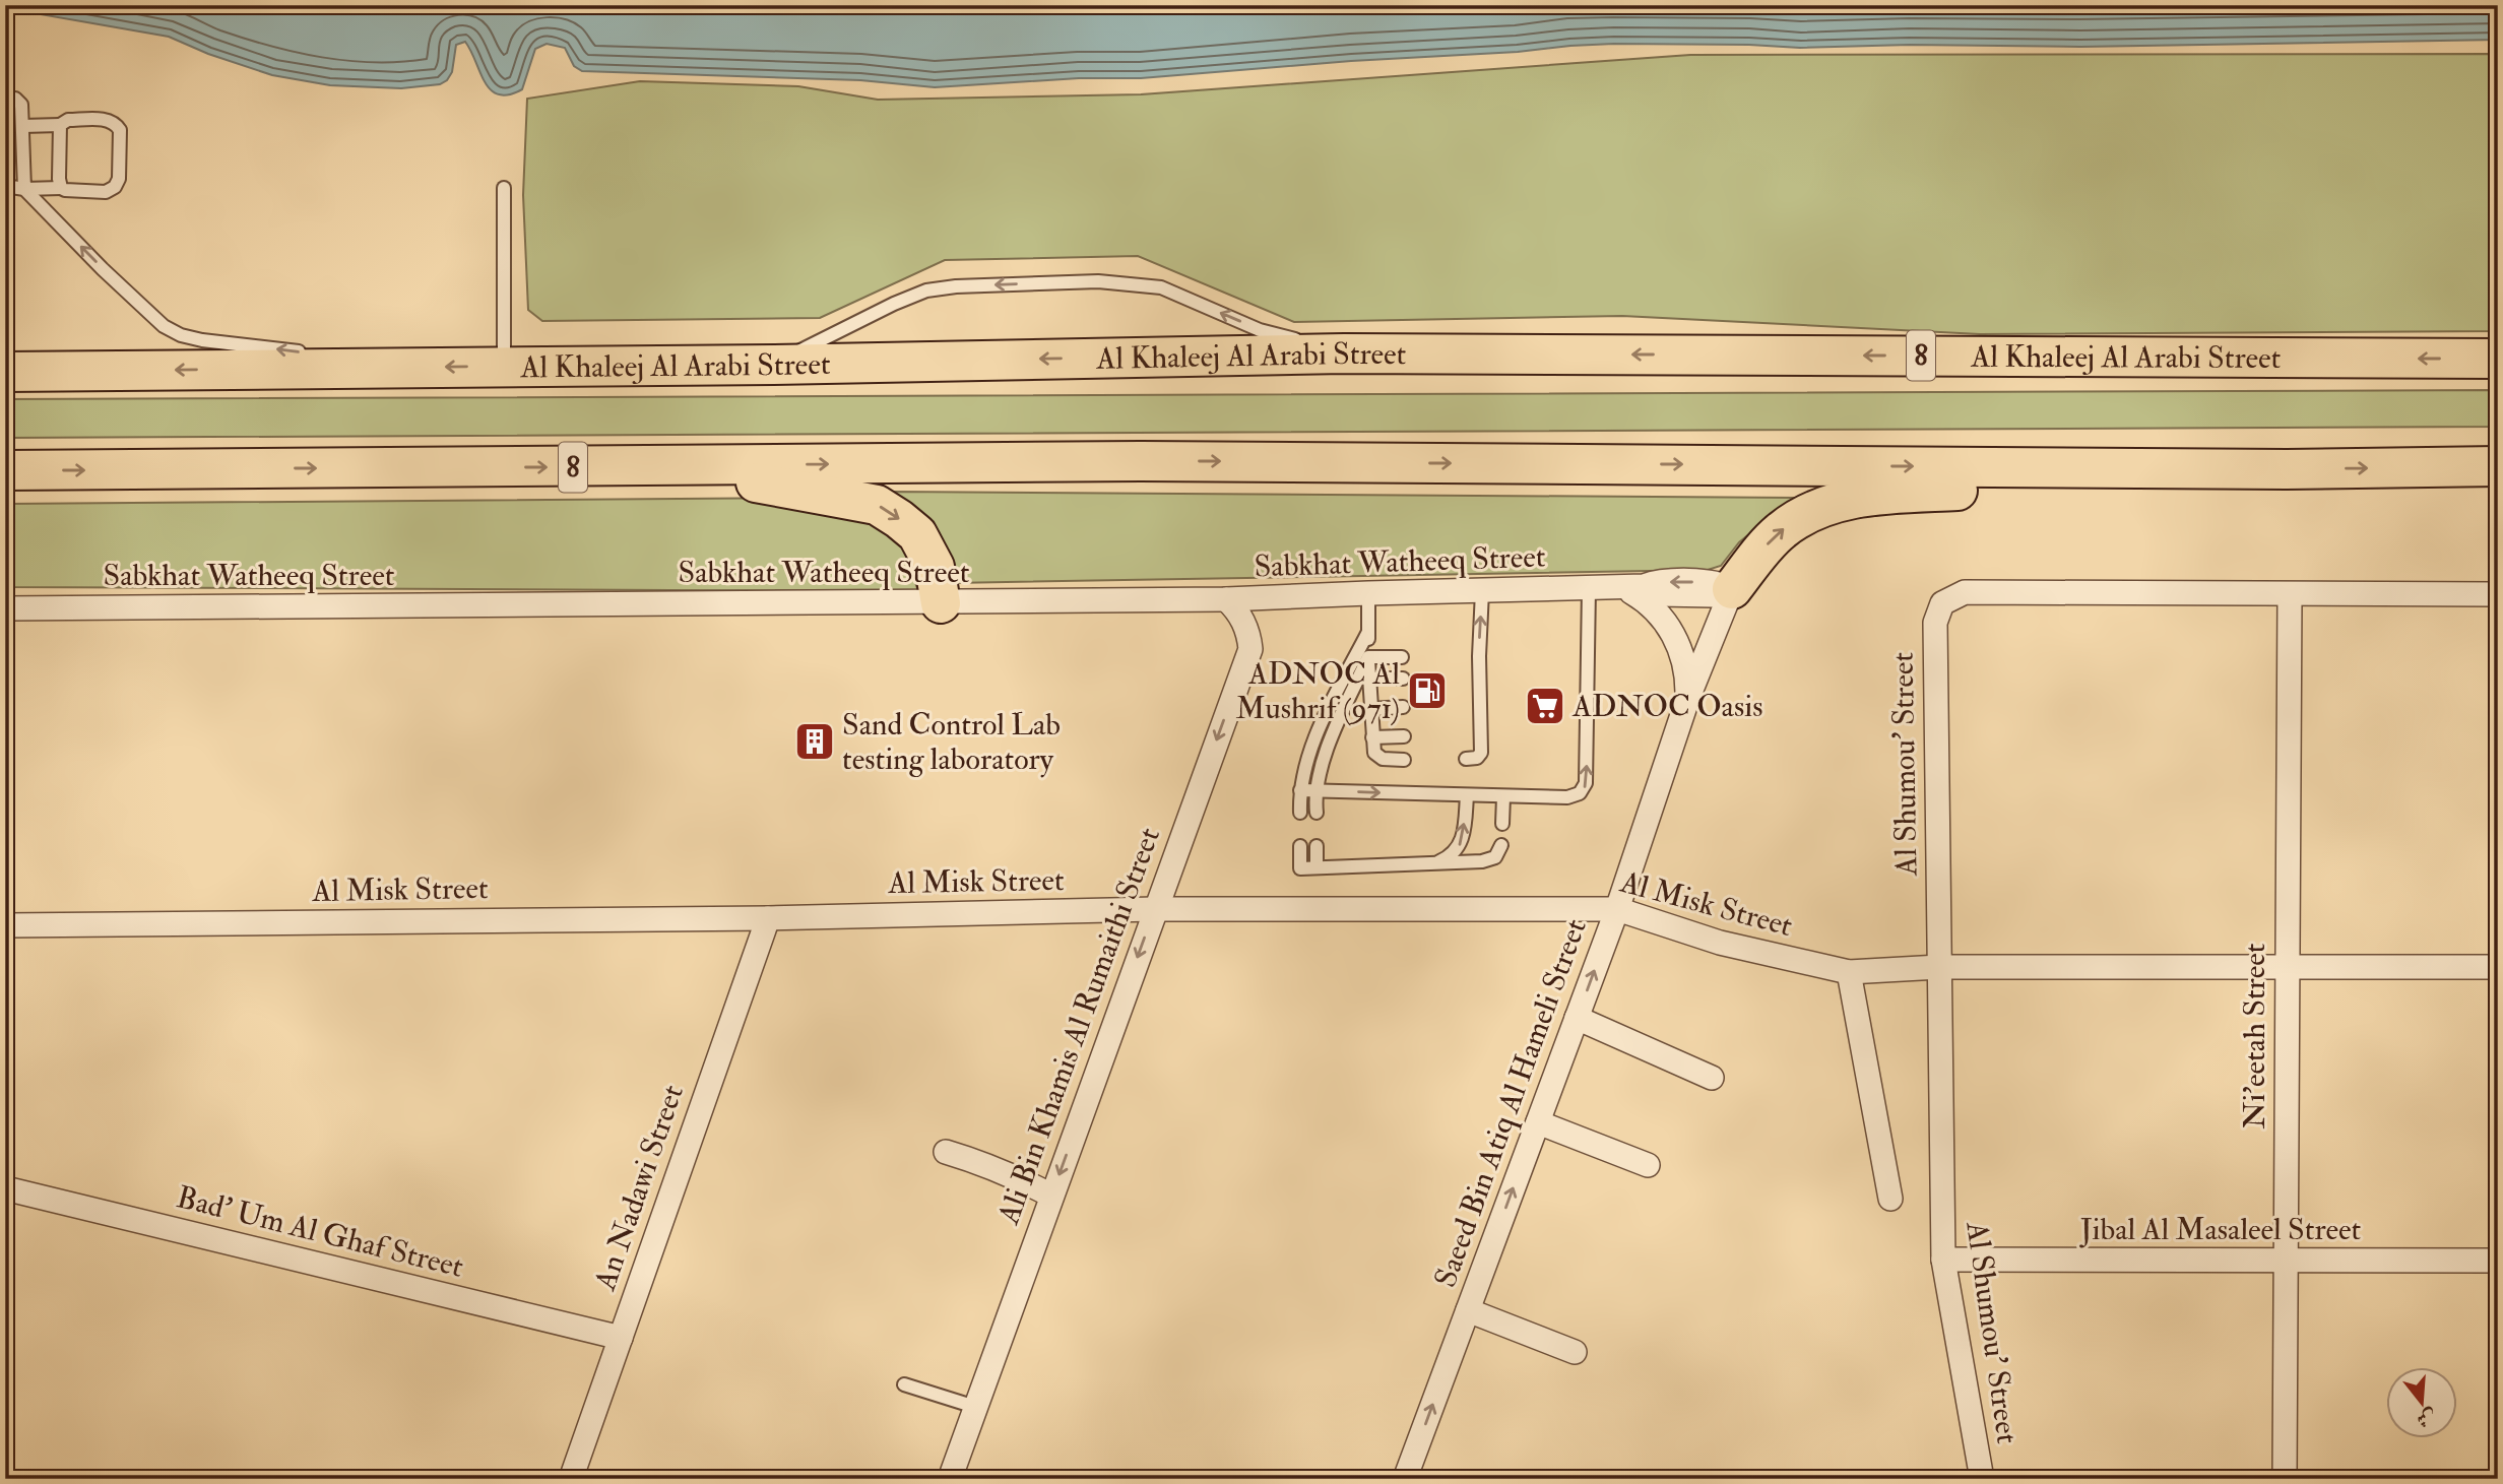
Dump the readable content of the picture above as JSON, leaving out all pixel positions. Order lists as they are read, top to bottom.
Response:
{
  "streets": {
    "highway": ["Al Khaleej Al Arabi Street", "8"],
    "street": [
      "Sabkhat Watheeq Street",
      "Al Shumou' Street",
      "Al Misk Street",
      "Ali Bin Khamis Al Rumaithi Street",
      "Ni'eetah Street",
      "Saeed Bin Atiq Al Hameli Street",
      "An Nadawi Street",
      "Jibal Al Masaleel Street",
      "Bad' Um Al Ghaf Street"
    ]
  },
  "crossings": [
    ["Sabkhat Watheeq Street", "Ali Bin Khamis Al Rumaithi Street"],
    ["Sabkhat Watheeq Street", "Saeed Bin Atiq Al Hameli Street"],
    ["Al Shumou' Street", "Al Misk Street"],
    ["Al Shumou' Street", "Ni'eetah Street"],
    ["Al Shumou' Street", "Jibal Al Masaleel Street"],
    ["Al Misk Street", "Ali Bin Khamis Al Rumaithi Street"],
    ["Al Misk Street", "Ni'eetah Street"],
    ["Al Misk Street", "Saeed Bin Atiq Al Hameli Street"],
    ["Al Misk Street", "An Nadawi Street"],
    ["Ni'eetah Street", "Jibal Al Masaleel Street"],
    ["An Nadawi Street", "Bad' Um Al Ghaf Street"]
  ],
  "one_way": ["Ali Bin Khamis Al Rumaithi Street", "Saeed Bin Atiq Al Hameli Street"],
  "places": {
    "fuel station": ["ADNOC Al Mushrif (971)"],
    "supermarket": ["ADNOC Oasis"],
    "building": ["Sand Control Lab testing laboratory"]
  },
  "north": "bottom"
}
